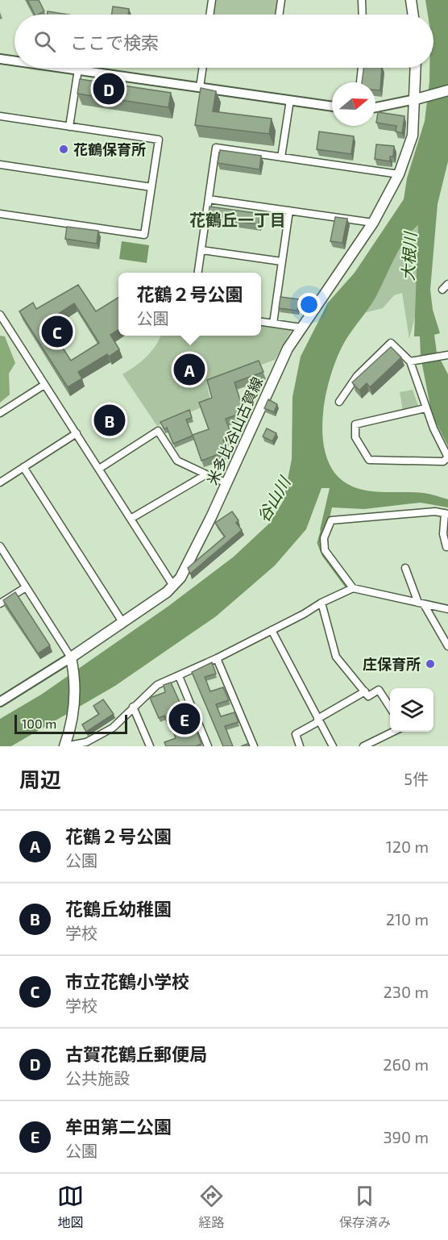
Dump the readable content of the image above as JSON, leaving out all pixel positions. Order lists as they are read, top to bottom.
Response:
{
  "streets": {
    "main road": ["米多比谷山古賀線"]
  },
  "districts": ["花鶴丘一丁目"],
  "water": ["大根川", "谷山川"],
  "places": ["花鶴保育所", "庄保育所"],
  "scale_bar": "100 m",
  "north": "right",
  "page": {
    "search": "ここで検索",
    "pins": [
      "D",
      "C",
      "A",
      "B",
      "E"
    ],
    "popup": ["花鶴２号公園", "公園"],
    "scale": "100 m",
    "heading": ["周辺", "5件"],
    "list": [
      {
        "mark": "A",
        "name": "花鶴２号公園",
        "note": "公園",
        "value": "120 m"
      },
      {
        "mark": "B",
        "name": "花鶴丘幼稚園",
        "note": "学校",
        "value": "210 m"
      },
      {
        "mark": "C",
        "name": "市立花鶴小学校",
        "note": "学校",
        "value": "230 m"
      },
      {
        "mark": "D",
        "name": "古賀花鶴丘郵便局",
        "note": "公共施設",
        "value": "260 m"
      },
      {
        "mark": "E",
        "name": "牟田第二公園",
        "note": "公園",
        "value": "390 m"
      }
    ],
    "nav": ["地図", "経路", "保存済み"]
  }
}
